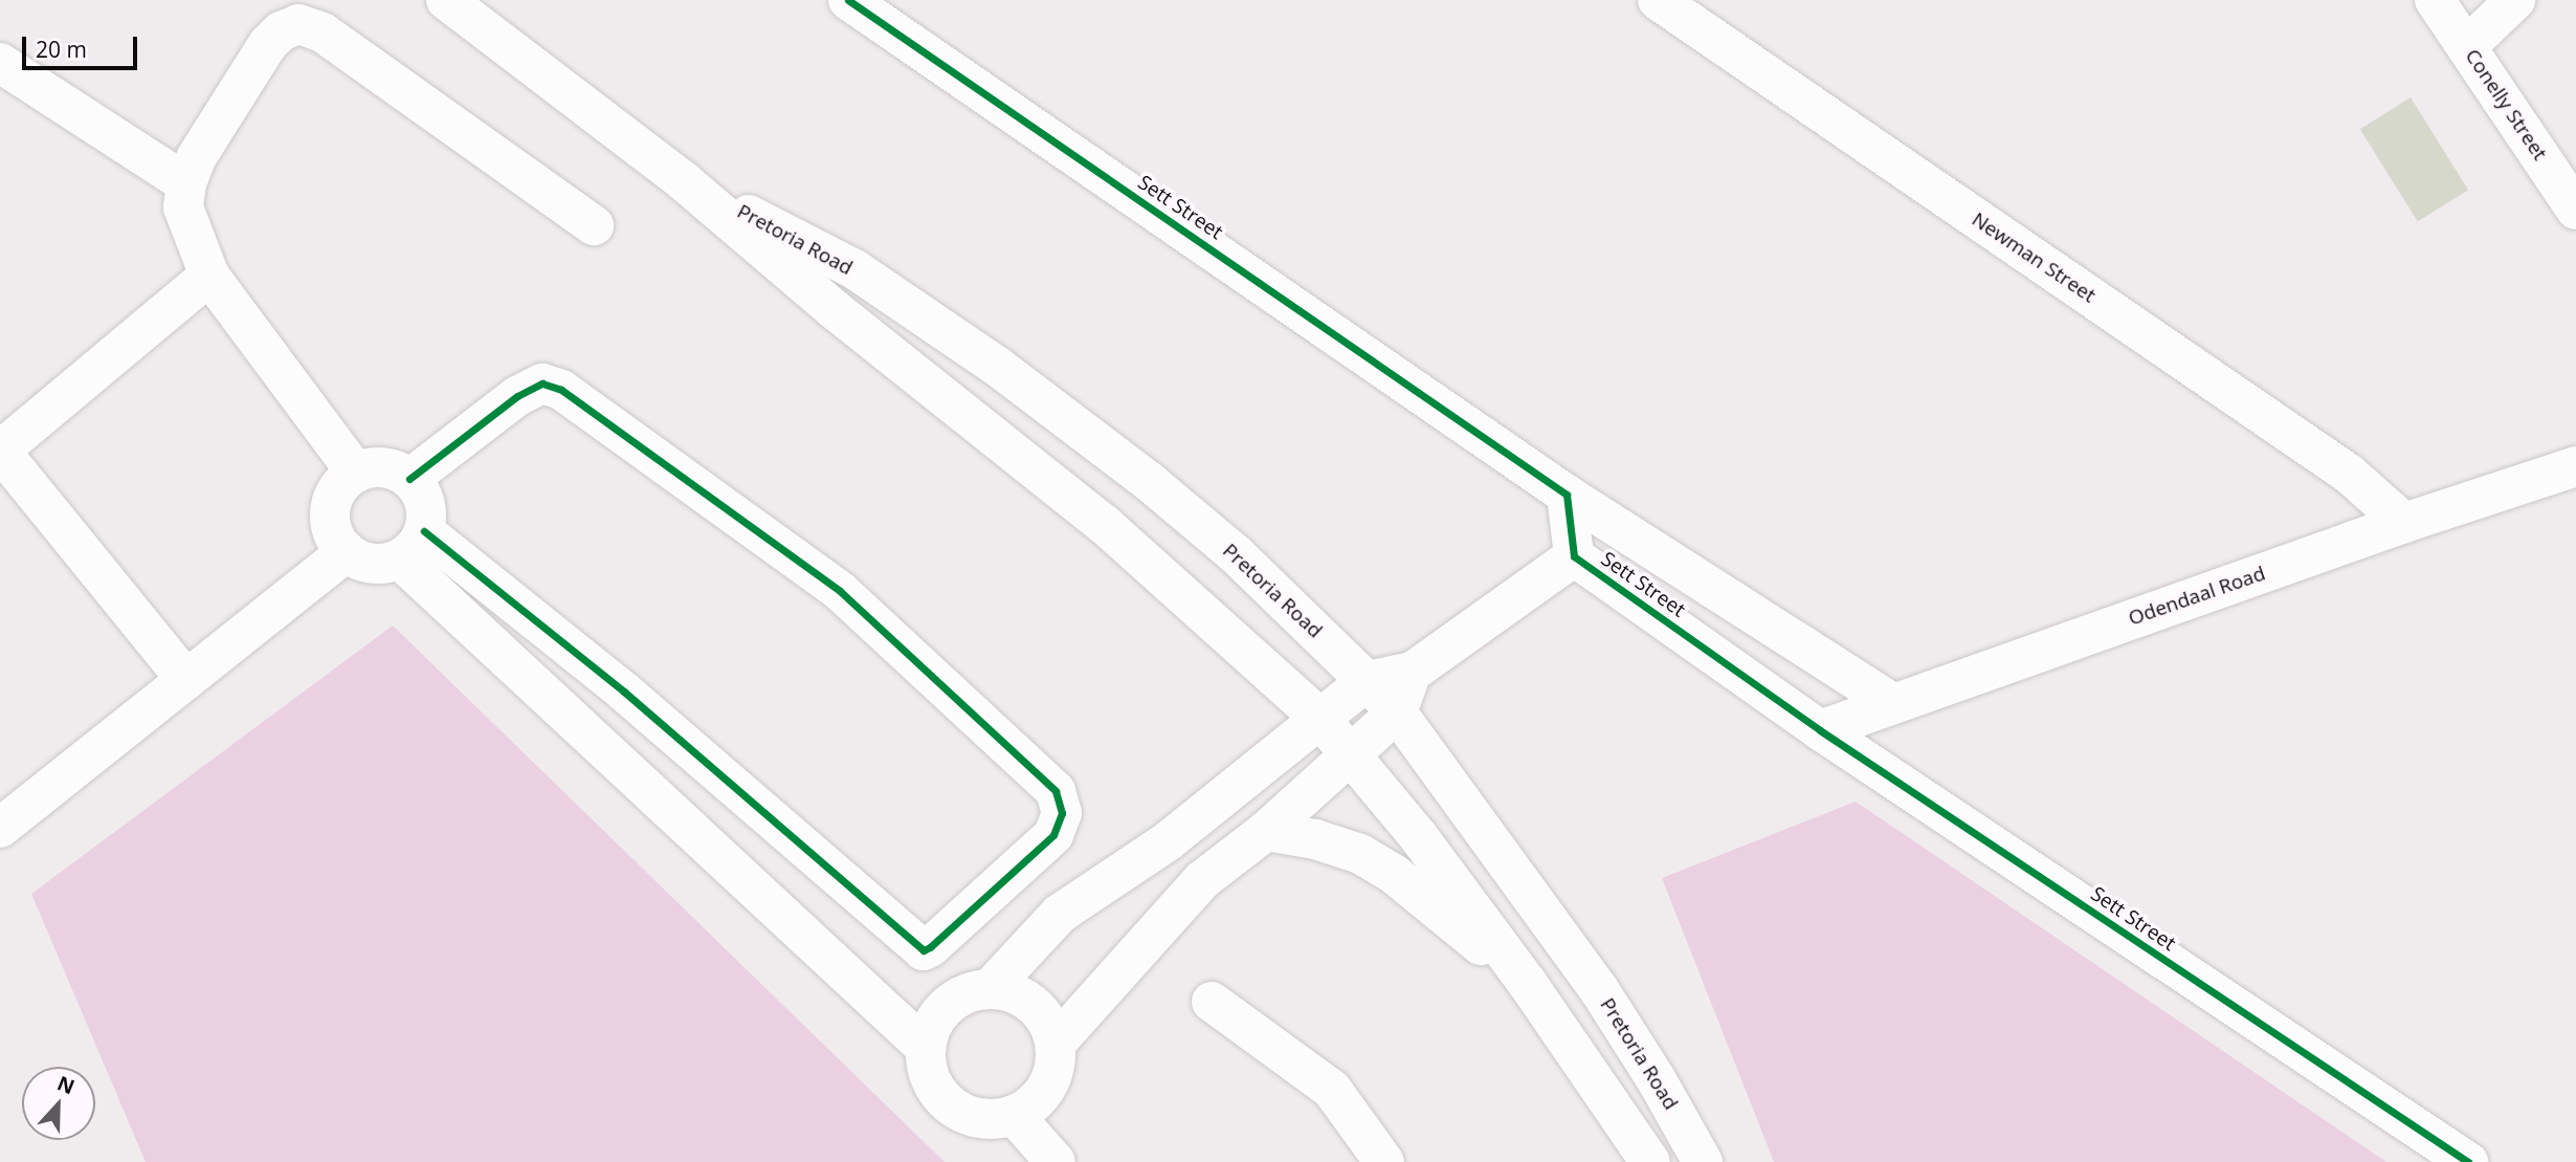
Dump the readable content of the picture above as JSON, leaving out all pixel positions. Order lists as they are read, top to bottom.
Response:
{
  "streets": {
    "street": [
      "Conelly Street",
      "Sett Street",
      "Pretoria Road",
      "Newman Street",
      "Odendaal Road"
    ]
  },
  "crossings": [
    ["Sett Street", "Pretoria Road"],
    ["Sett Street", "Odendaal Road"],
    ["Newman Street", "Odendaal Road"]
  ],
  "scale_bar": "20 m",
  "north": "top"
}
